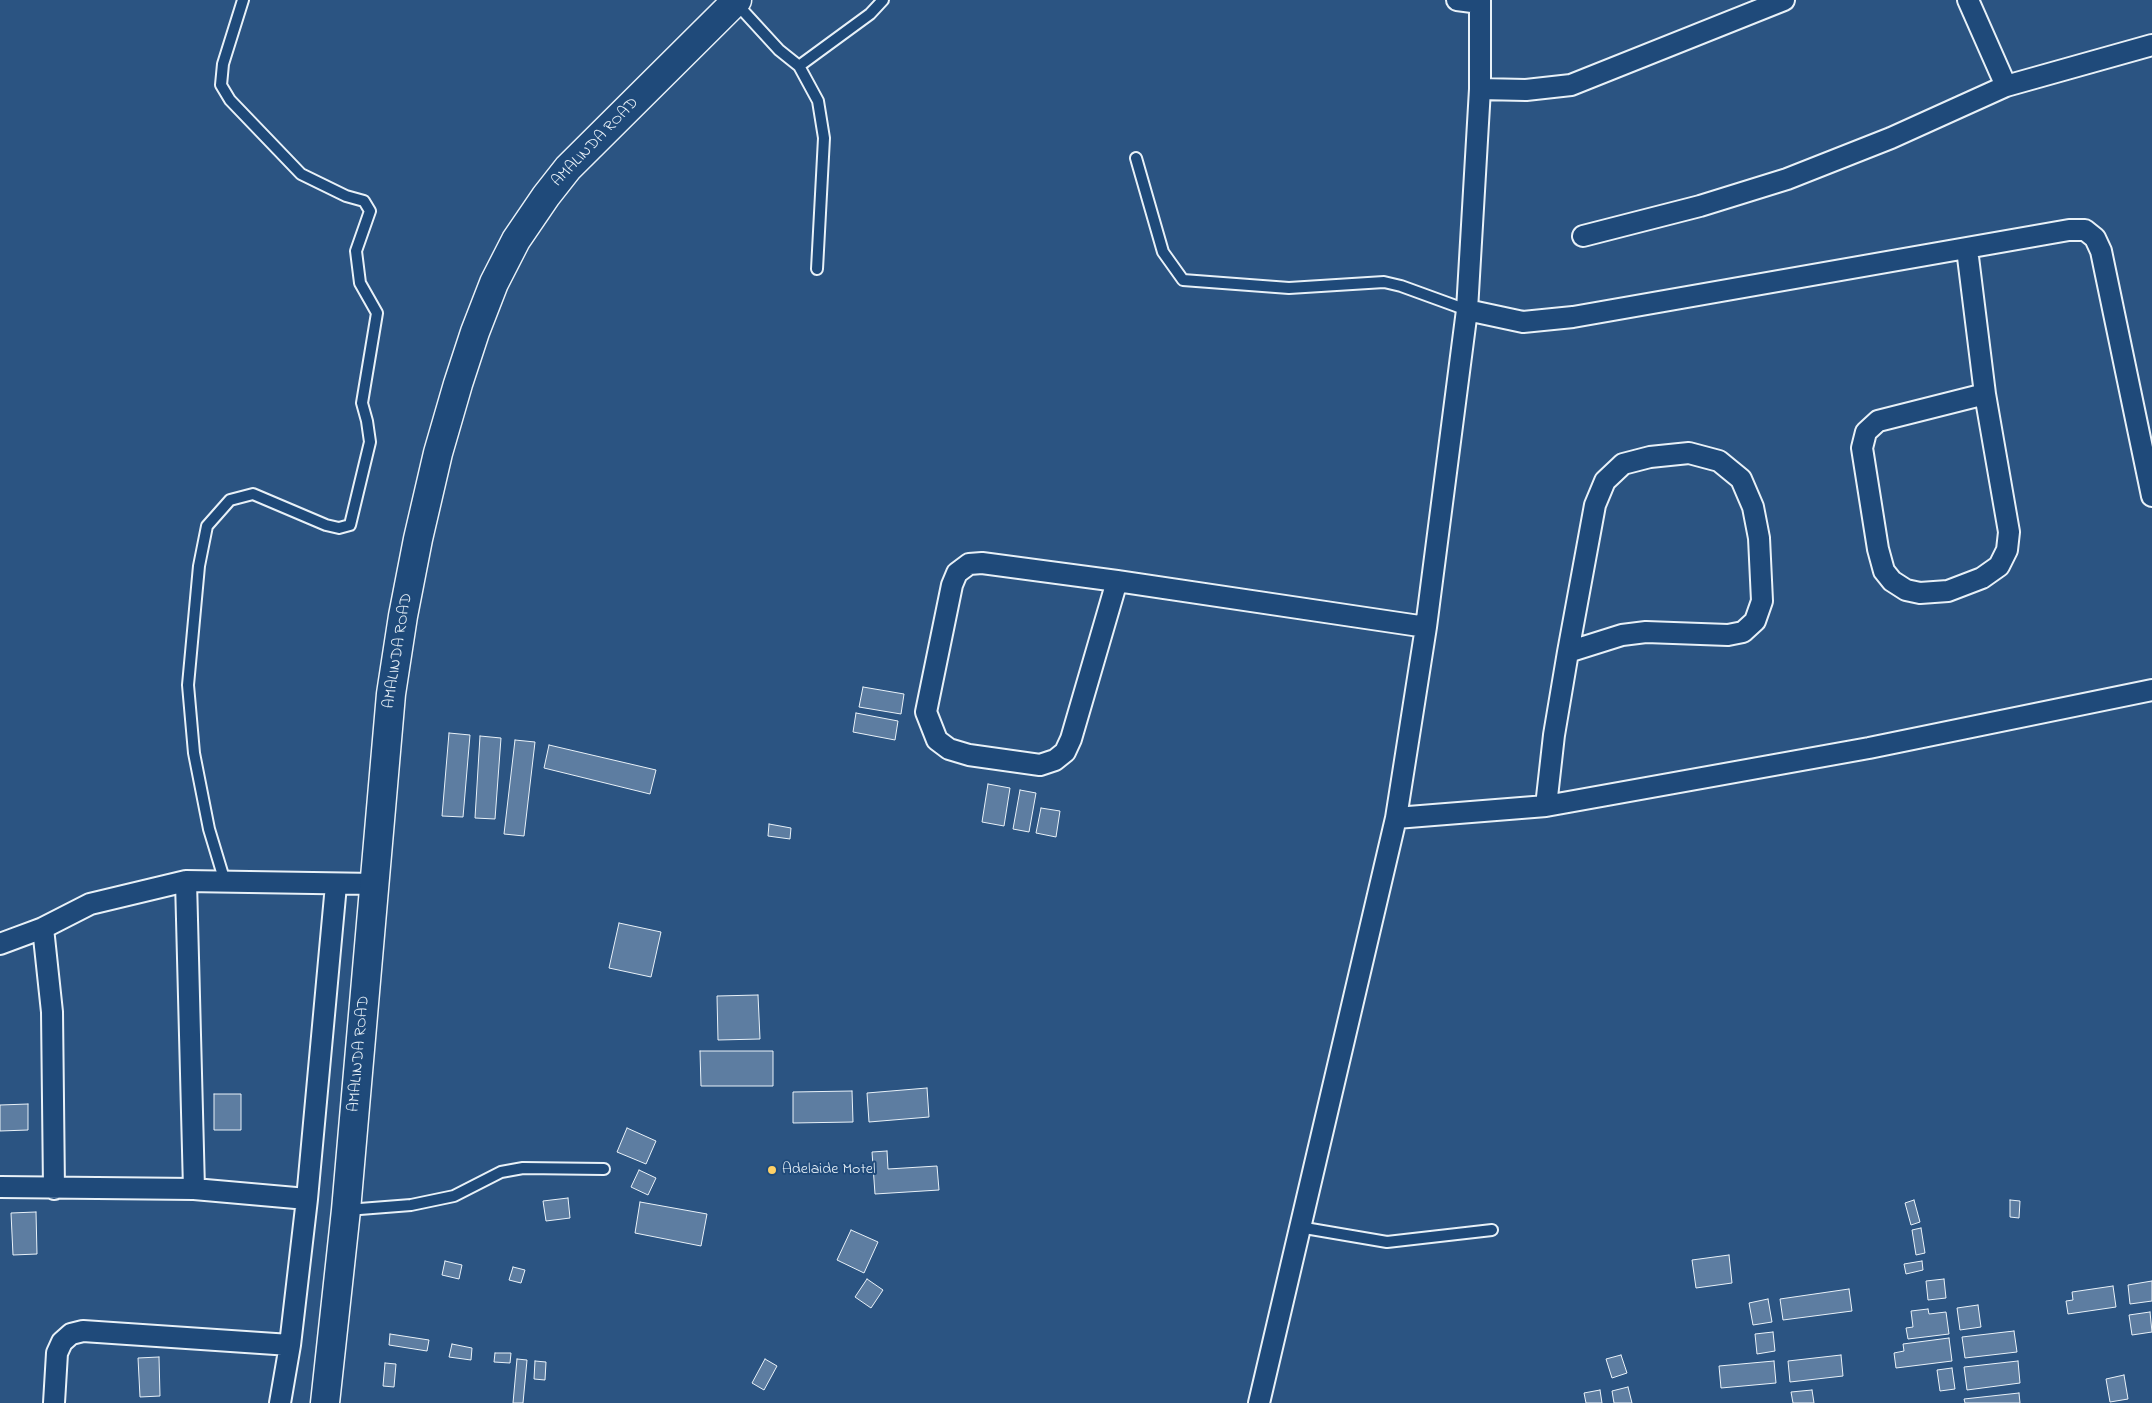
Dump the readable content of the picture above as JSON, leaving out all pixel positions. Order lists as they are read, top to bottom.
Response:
{
  "streets": {
    "street": ["AMALINDA ROAD"]
  },
  "places": ["Adelaide Motel"]
}
